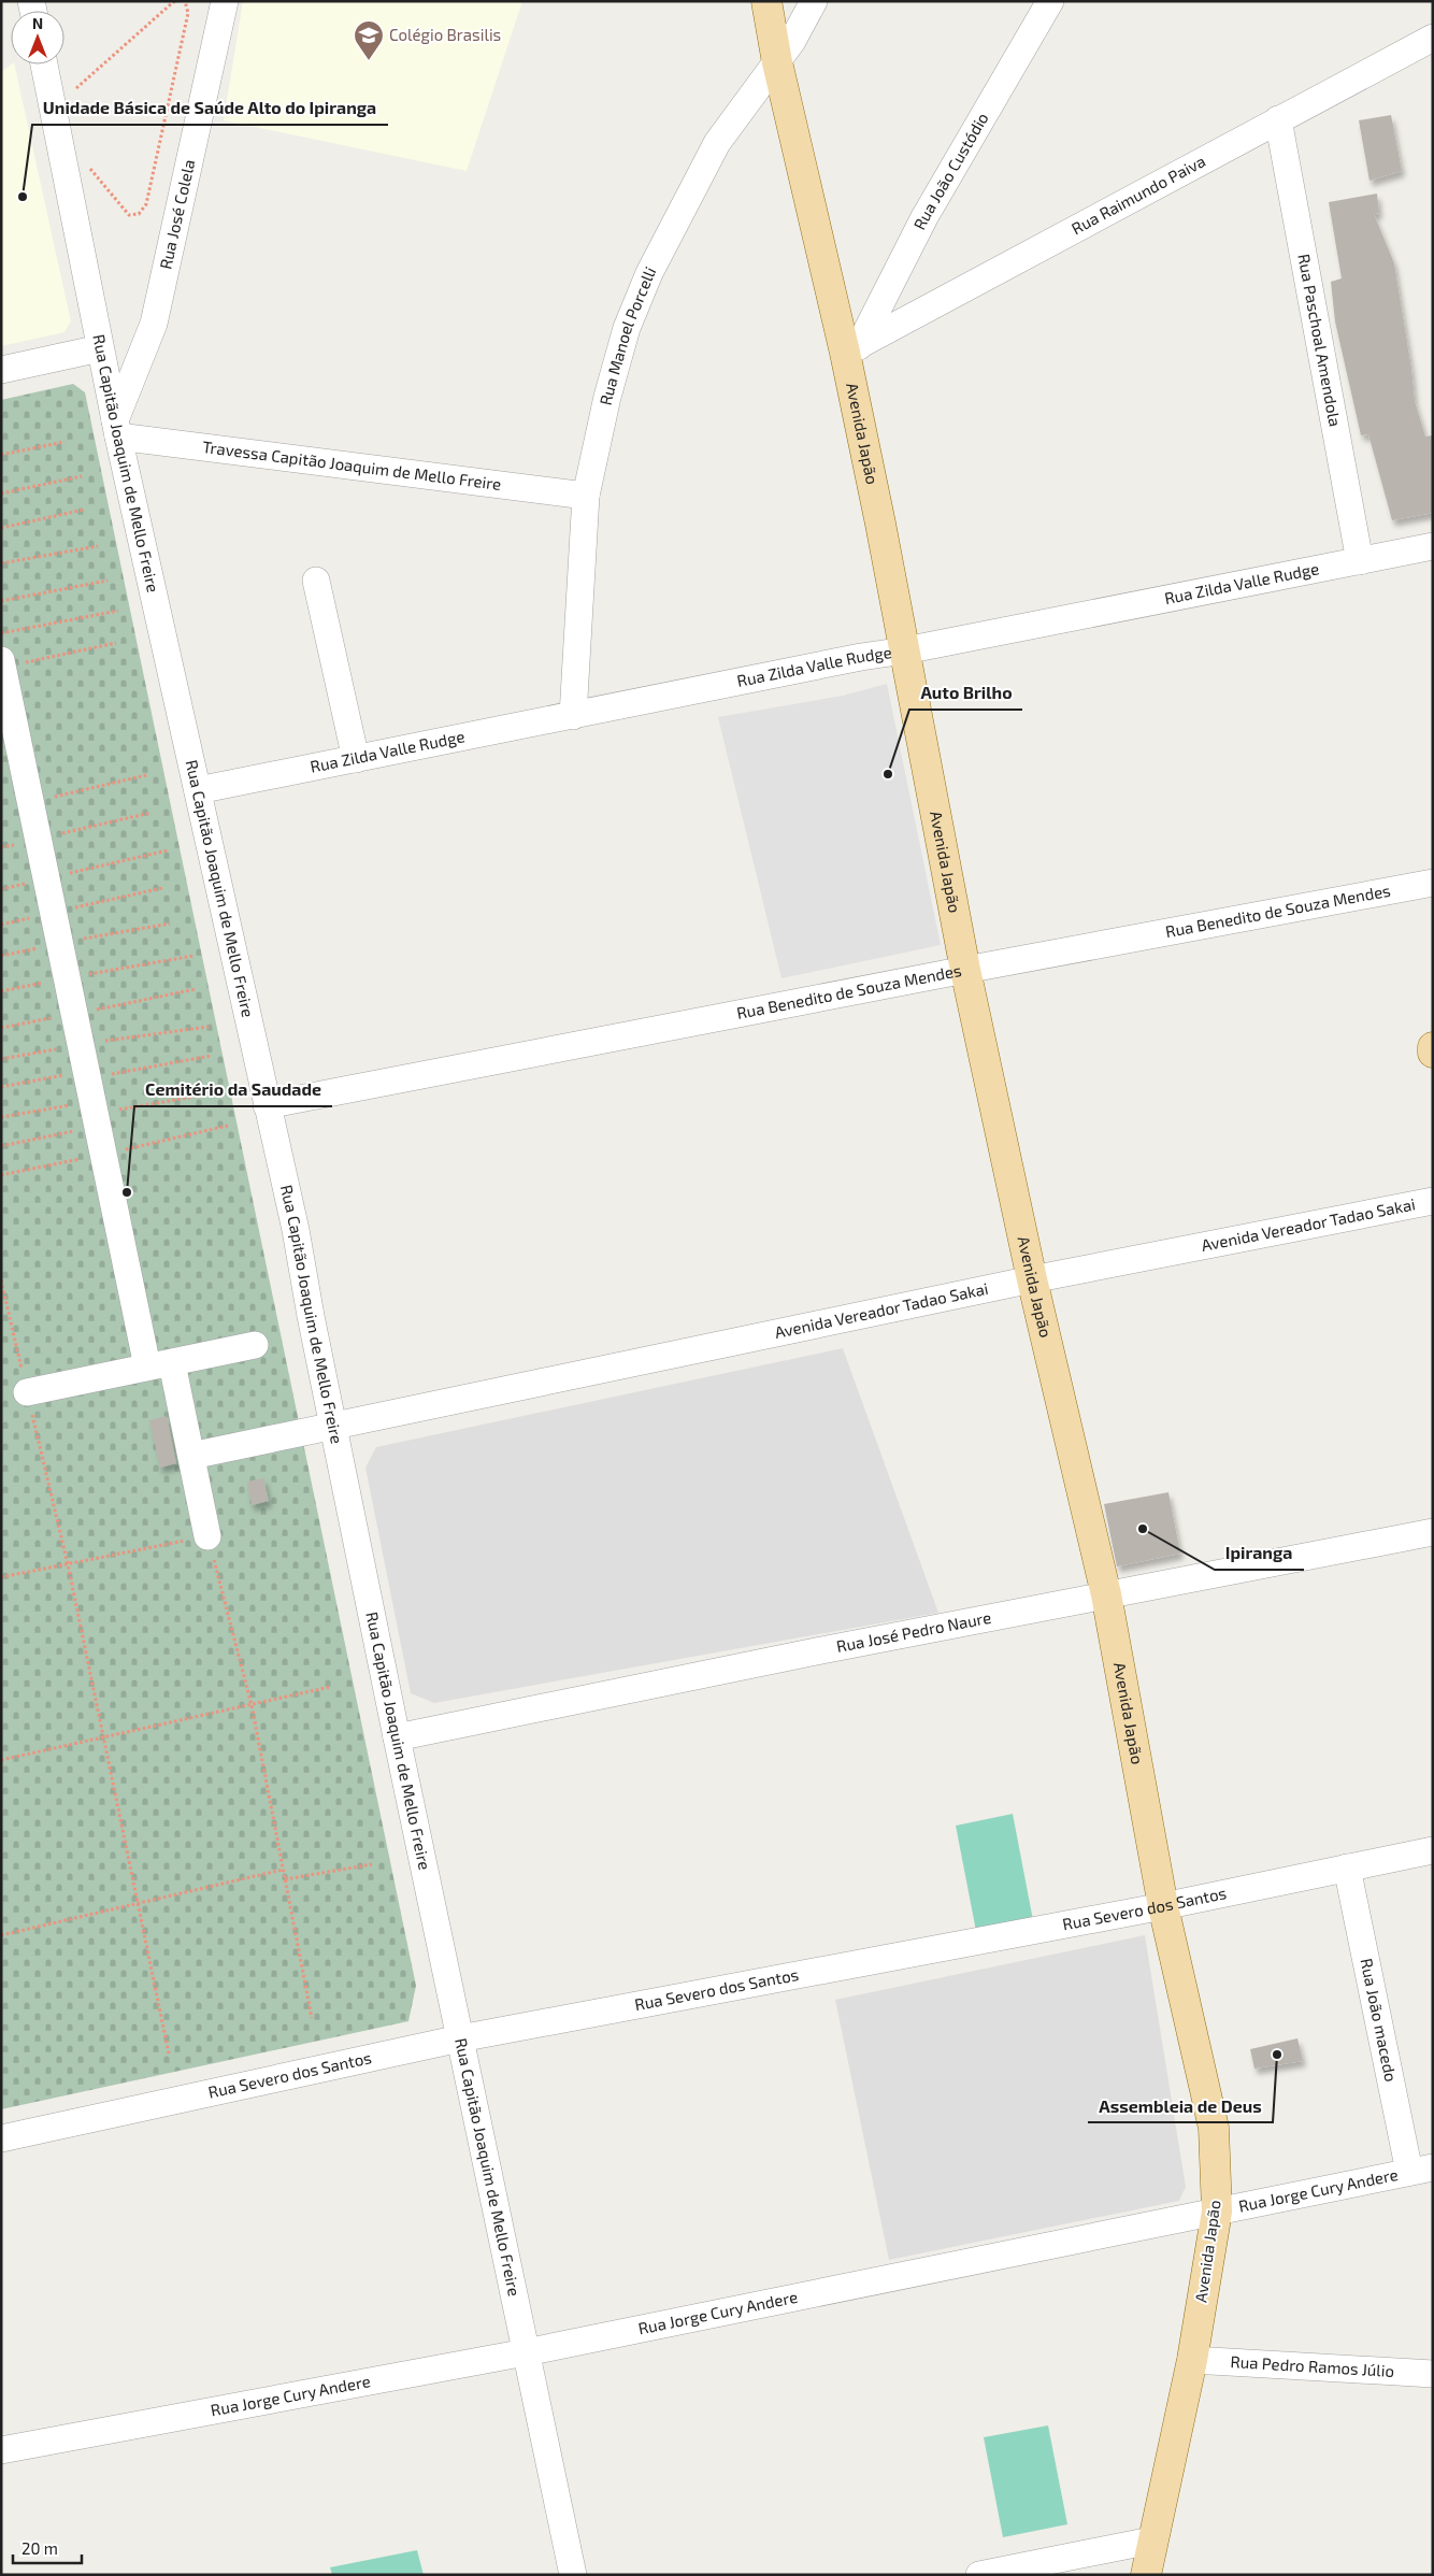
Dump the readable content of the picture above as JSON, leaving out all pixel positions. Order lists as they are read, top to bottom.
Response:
{
  "streets": {
    "main road": ["Avenida Japão"],
    "street": [
      "Rua João Custódio",
      "Rua Raimundo Paiva",
      "Rua José Colela",
      "Rua Manoel Porcelli",
      "Rua Paschoal Amendola",
      "Rua Capitão Joaquim de Mello Freire",
      "Travessa Capitão Joaquim de Mello Freire",
      "Rua Zilda Valle Rudge",
      "Rua Benedito de Souza Mendes",
      "Avenida Vereador Tadao Sakai",
      "Rua José Pedro Naure",
      "Rua Severo dos Santos",
      "Rua João macedo",
      "Rua Jorge Cury Andere",
      "Rua Pedro Ramos Júlio"
    ]
  },
  "crossings": [
    ["Rua João Custódio", "Rua Raimundo Paiva"],
    ["Rua João Custódio", "Avenida Japão"],
    ["Rua Raimundo Paiva", "Rua Paschoal Amendola"],
    ["Rua Raimundo Paiva", "Avenida Japão"],
    ["Rua José Colela", "Rua Capitão Joaquim de Mello Freire"],
    ["Rua José Colela", "Travessa Capitão Joaquim de Mello Freire"],
    ["Rua Manoel Porcelli", "Avenida Japão"],
    ["Rua Manoel Porcelli", "Travessa Capitão Joaquim de Mello Freire"],
    ["Rua Manoel Porcelli", "Rua Zilda Valle Rudge"],
    ["Rua Paschoal Amendola", "Rua Zilda Valle Rudge"],
    ["Avenida Japão", "Rua Zilda Valle Rudge"],
    ["Avenida Japão", "Rua Benedito de Souza Mendes"],
    ["Avenida Japão", "Avenida Vereador Tadao Sakai"],
    ["Avenida Japão", "Rua José Pedro Naure"],
    ["Avenida Japão", "Rua Severo dos Santos"],
    ["Avenida Japão", "Rua Jorge Cury Andere"],
    ["Avenida Japão", "Rua Pedro Ramos Júlio"],
    ["Rua Capitão Joaquim de Mello Freire", "Travessa Capitão Joaquim de Mello Freire"],
    ["Rua Capitão Joaquim de Mello Freire", "Rua Zilda Valle Rudge"],
    ["Rua Capitão Joaquim de Mello Freire", "Rua Benedito de Souza Mendes"],
    ["Rua Capitão Joaquim de Mello Freire", "Avenida Vereador Tadao Sakai"],
    ["Rua Capitão Joaquim de Mello Freire", "Rua José Pedro Naure"],
    ["Rua Capitão Joaquim de Mello Freire", "Rua Severo dos Santos"],
    ["Rua Capitão Joaquim de Mello Freire", "Rua Jorge Cury Andere"],
    ["Rua Severo dos Santos", "Rua João macedo"],
    ["Rua João macedo", "Rua Jorge Cury Andere"]
  ],
  "places": {
    "school or university": ["Colégio Brasilis"],
    "other": [
      "Unidade Básica de Saúde Alto do Ipiranga",
      "Auto Brilho",
      "Cemitério da Saudade",
      "Ipiranga",
      "Assembleia de Deus"
    ]
  },
  "scale_bar": "20 m",
  "north": "top"
}
